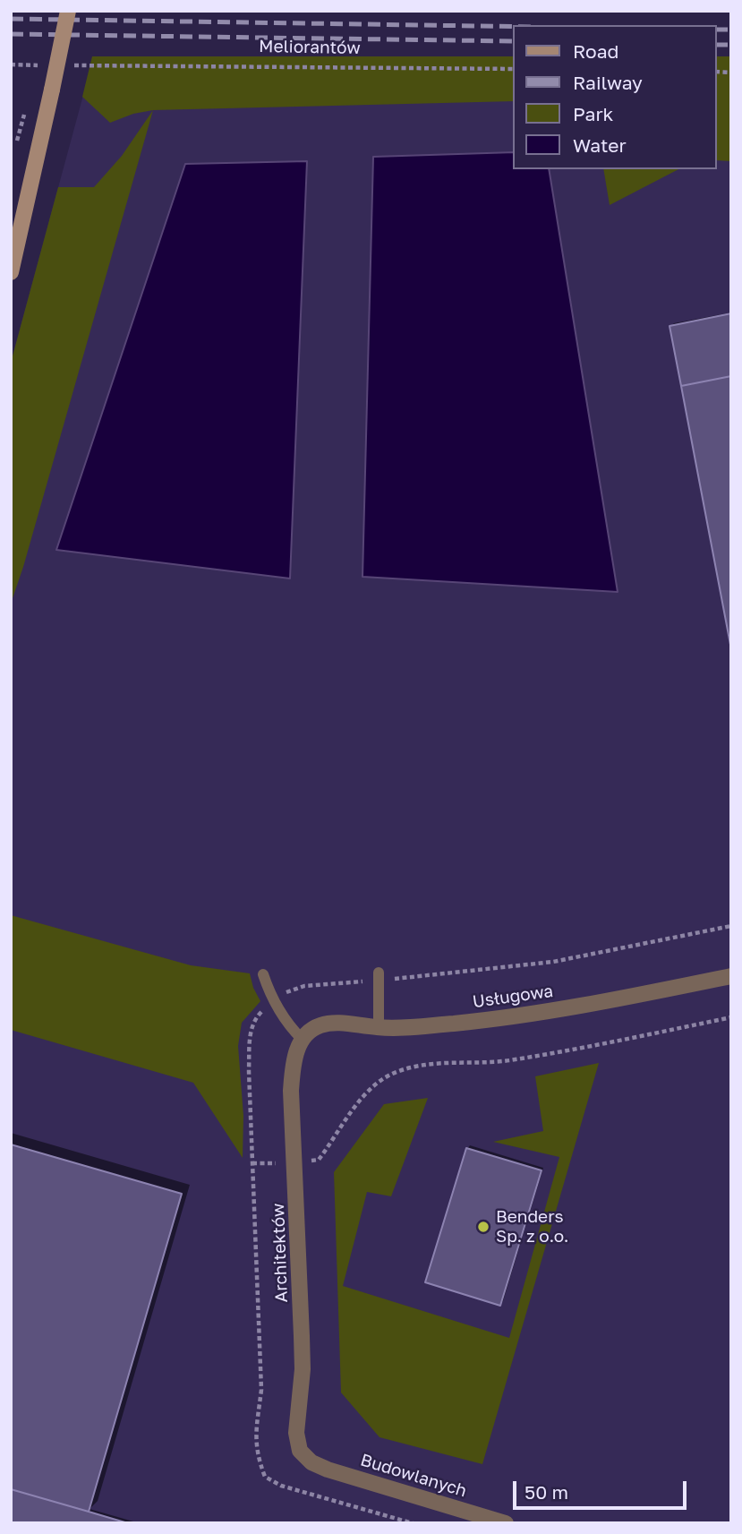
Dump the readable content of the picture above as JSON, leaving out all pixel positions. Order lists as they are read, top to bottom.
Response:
{
  "streets": {
    "street": ["Usługowa", "Architektów", "Budowlanych"],
    "path": ["Meliorantów"]
  },
  "crossings": [
    ["Usługowa", "Architektów"],
    ["Architektów", "Budowlanych"]
  ],
  "places": ["Benders Sp. z o.o."],
  "legend": [
    "Road",
    "Railway",
    "Park",
    "Water"
  ],
  "scale_bar": "50 m"
}
